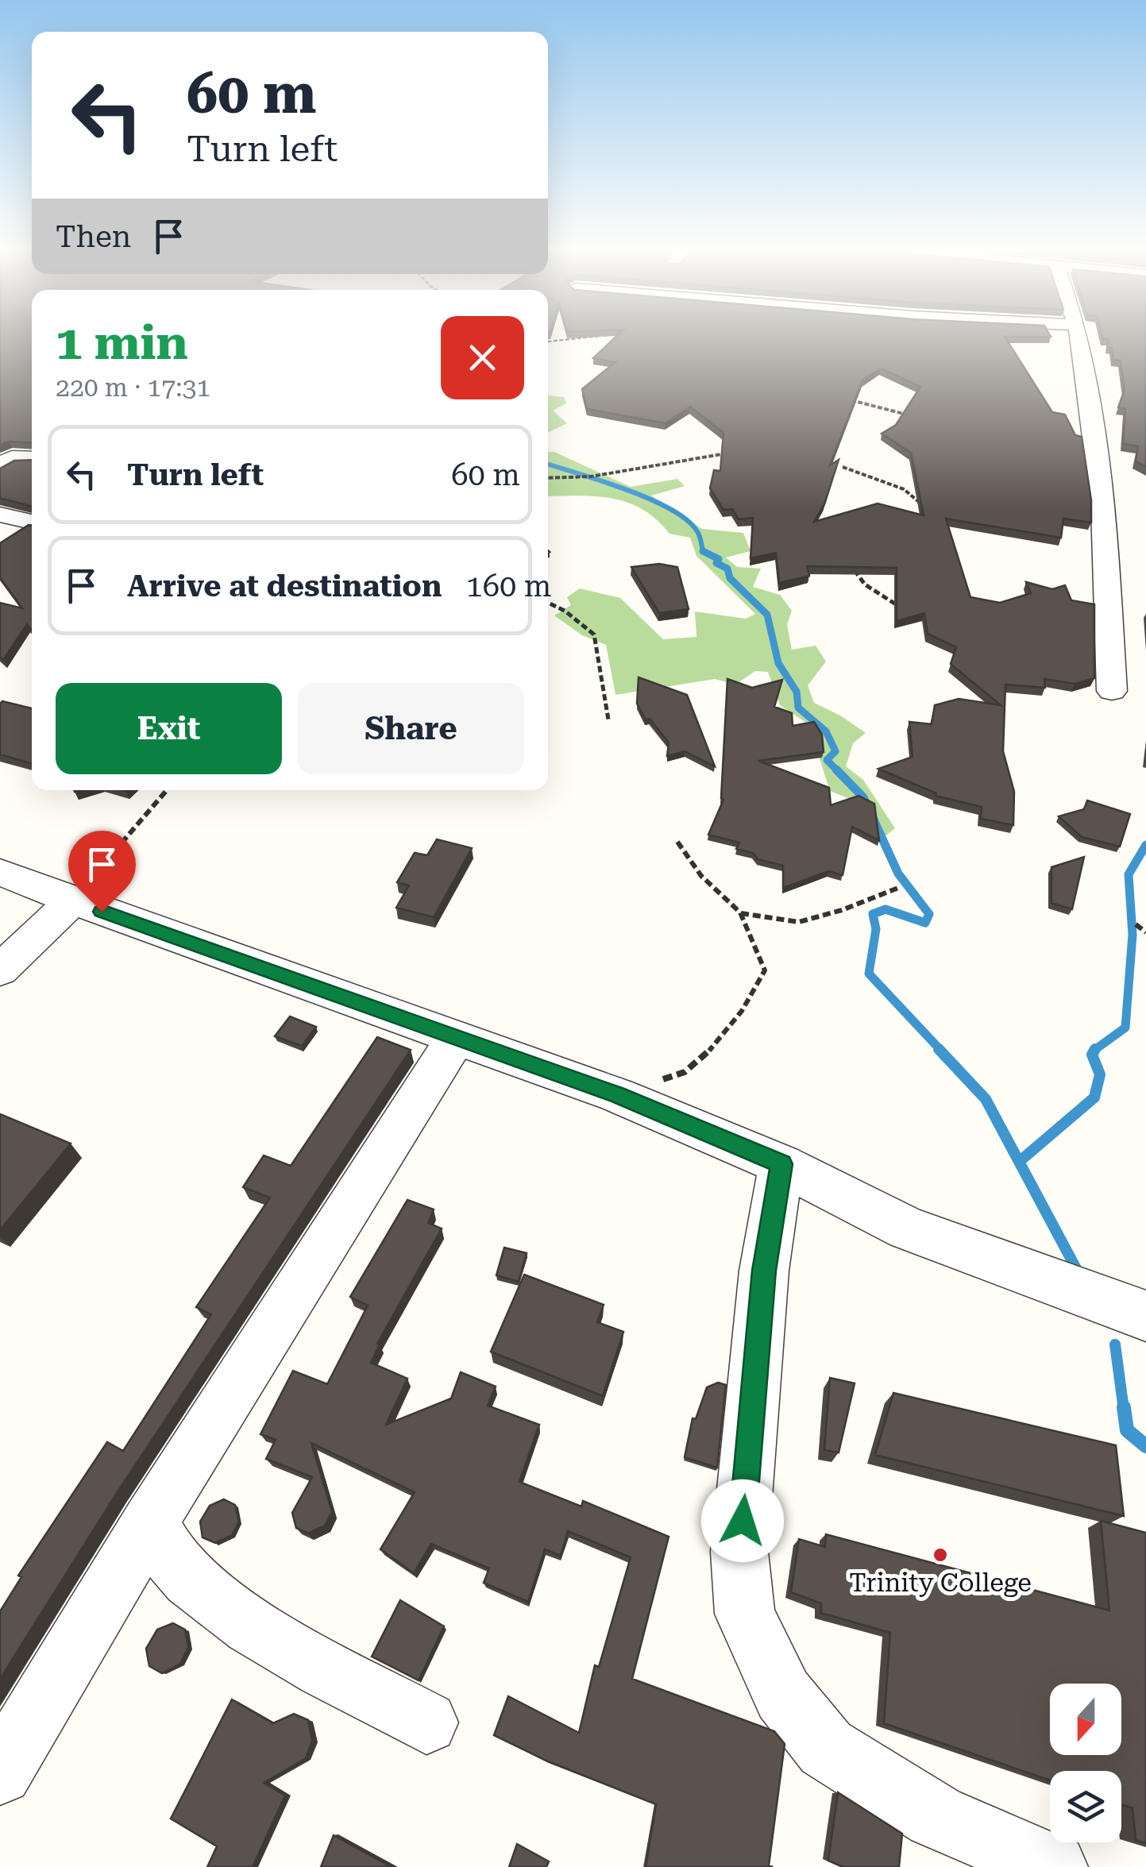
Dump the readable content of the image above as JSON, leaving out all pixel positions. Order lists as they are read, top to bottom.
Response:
{
  "places": ["Trinity College"],
  "north": "bottom",
  "page": {
    "turn": ["60 m", "Turn left"],
    "then": "Then",
    "heading": ["1 min", "220 m · 17:31"],
    "list": [
      {
        "name": "Turn left",
        "value": "60 m"
      },
      {
        "name": "Arrive at destination",
        "value": "160 m"
      }
    ],
    "buttons": ["Exit", "Share"]
  }
}
